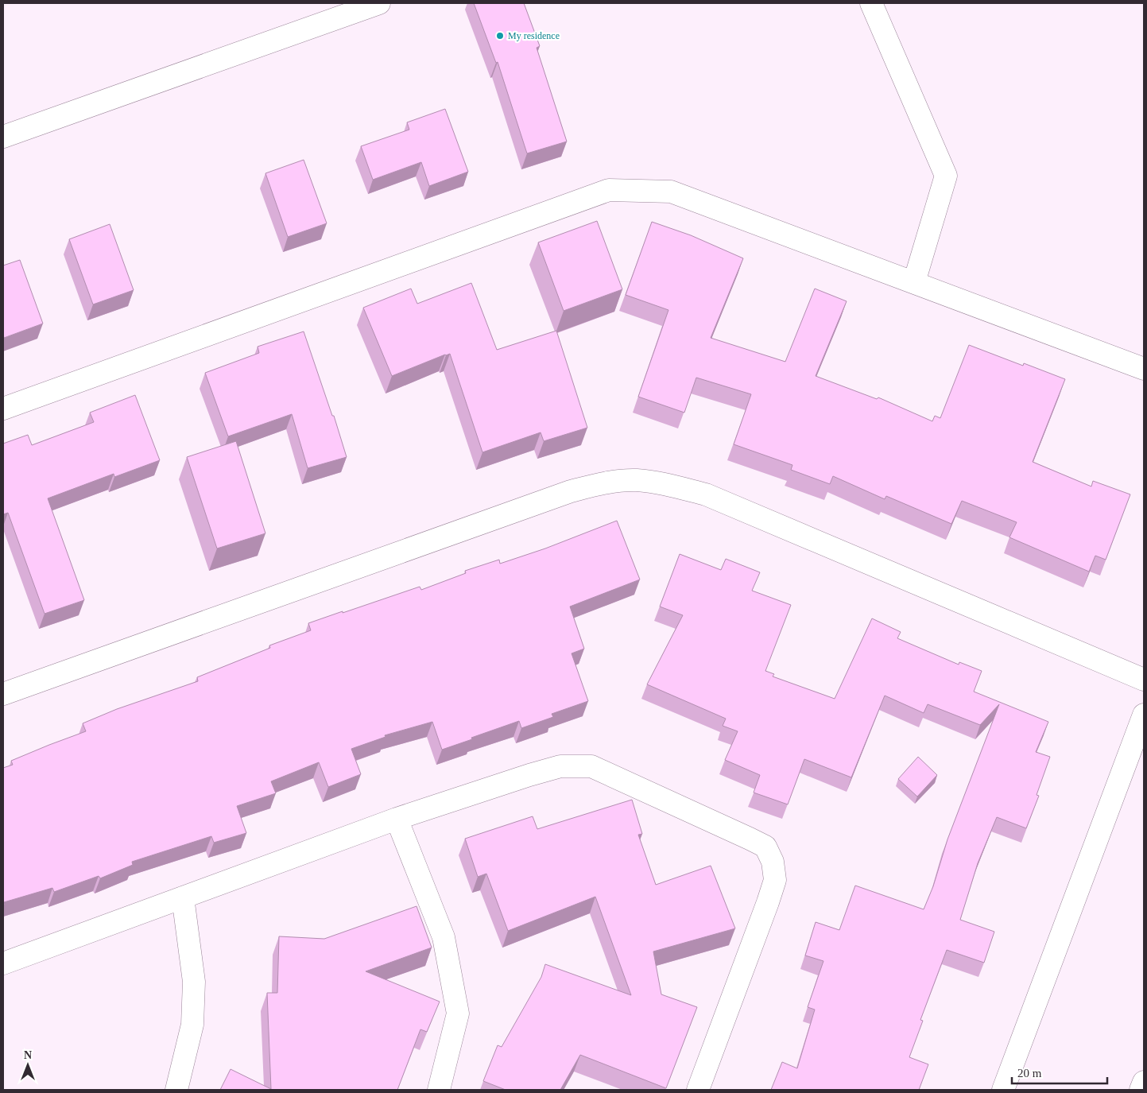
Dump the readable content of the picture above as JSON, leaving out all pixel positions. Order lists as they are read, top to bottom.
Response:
{
  "places": ["My residence"],
  "scale_bar": "20 m",
  "north": "top"
}
